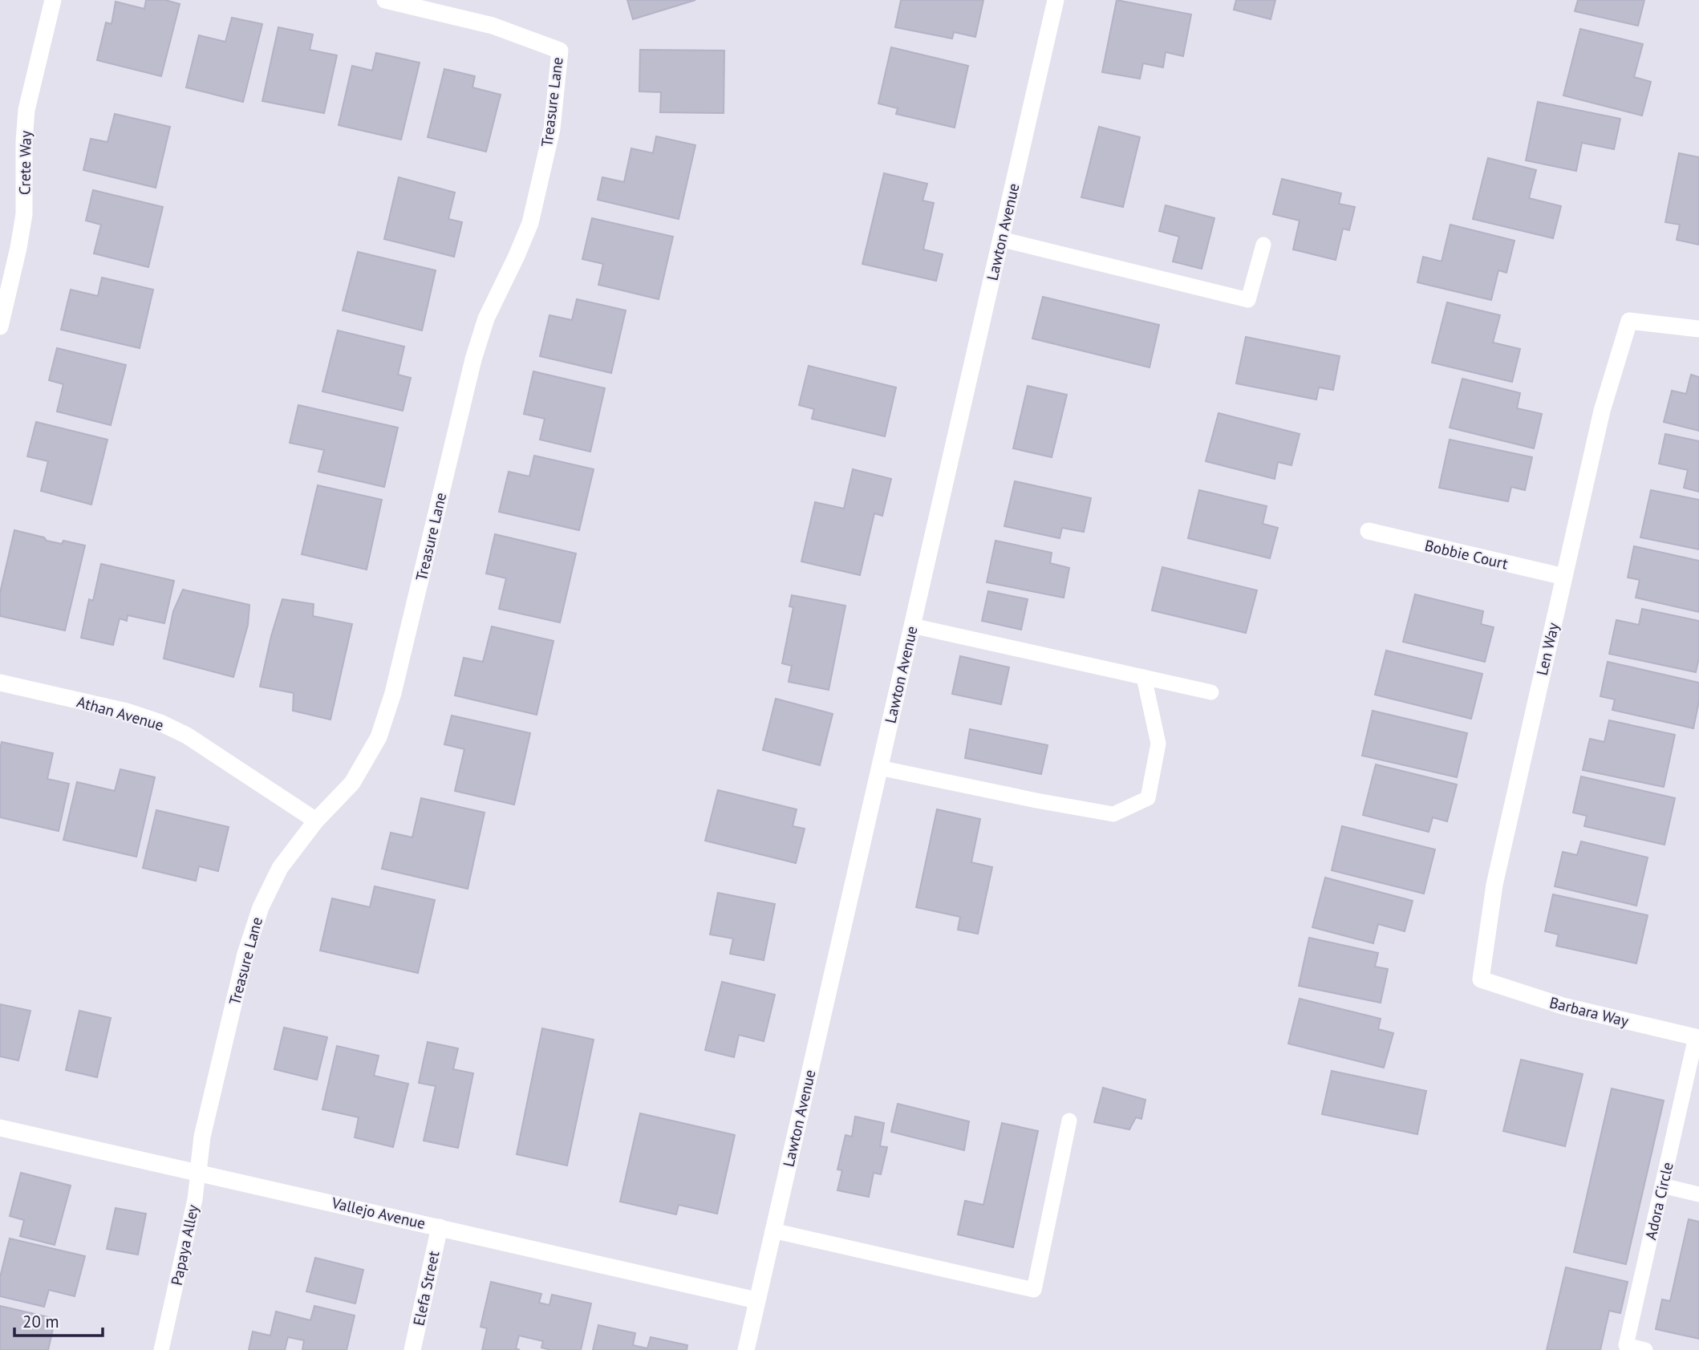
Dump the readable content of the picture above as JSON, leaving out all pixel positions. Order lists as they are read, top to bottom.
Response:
{
  "streets": {
    "street": [
      "Treasure Lane",
      "Crete Way",
      "Lawton Avenue",
      "Bobbie Court",
      "Len Way",
      "Athan Avenue",
      "Barbara Way",
      "Vallejo Avenue",
      "Elefa Street"
    ],
    "lane": ["Adora Circle", "Papaya Alley"]
  },
  "crossings": [
    ["Treasure Lane", "Athan Avenue"],
    ["Treasure Lane", "Vallejo Avenue"],
    ["Treasure Lane", "Papaya Alley"],
    ["Lawton Avenue", "Vallejo Avenue"],
    ["Bobbie Court", "Len Way"],
    ["Len Way", "Barbara Way"],
    ["Barbara Way", "Adora Circle"],
    ["Vallejo Avenue", "Papaya Alley"],
    ["Vallejo Avenue", "Elefa Street"]
  ],
  "scale_bar": "20 m"
}
